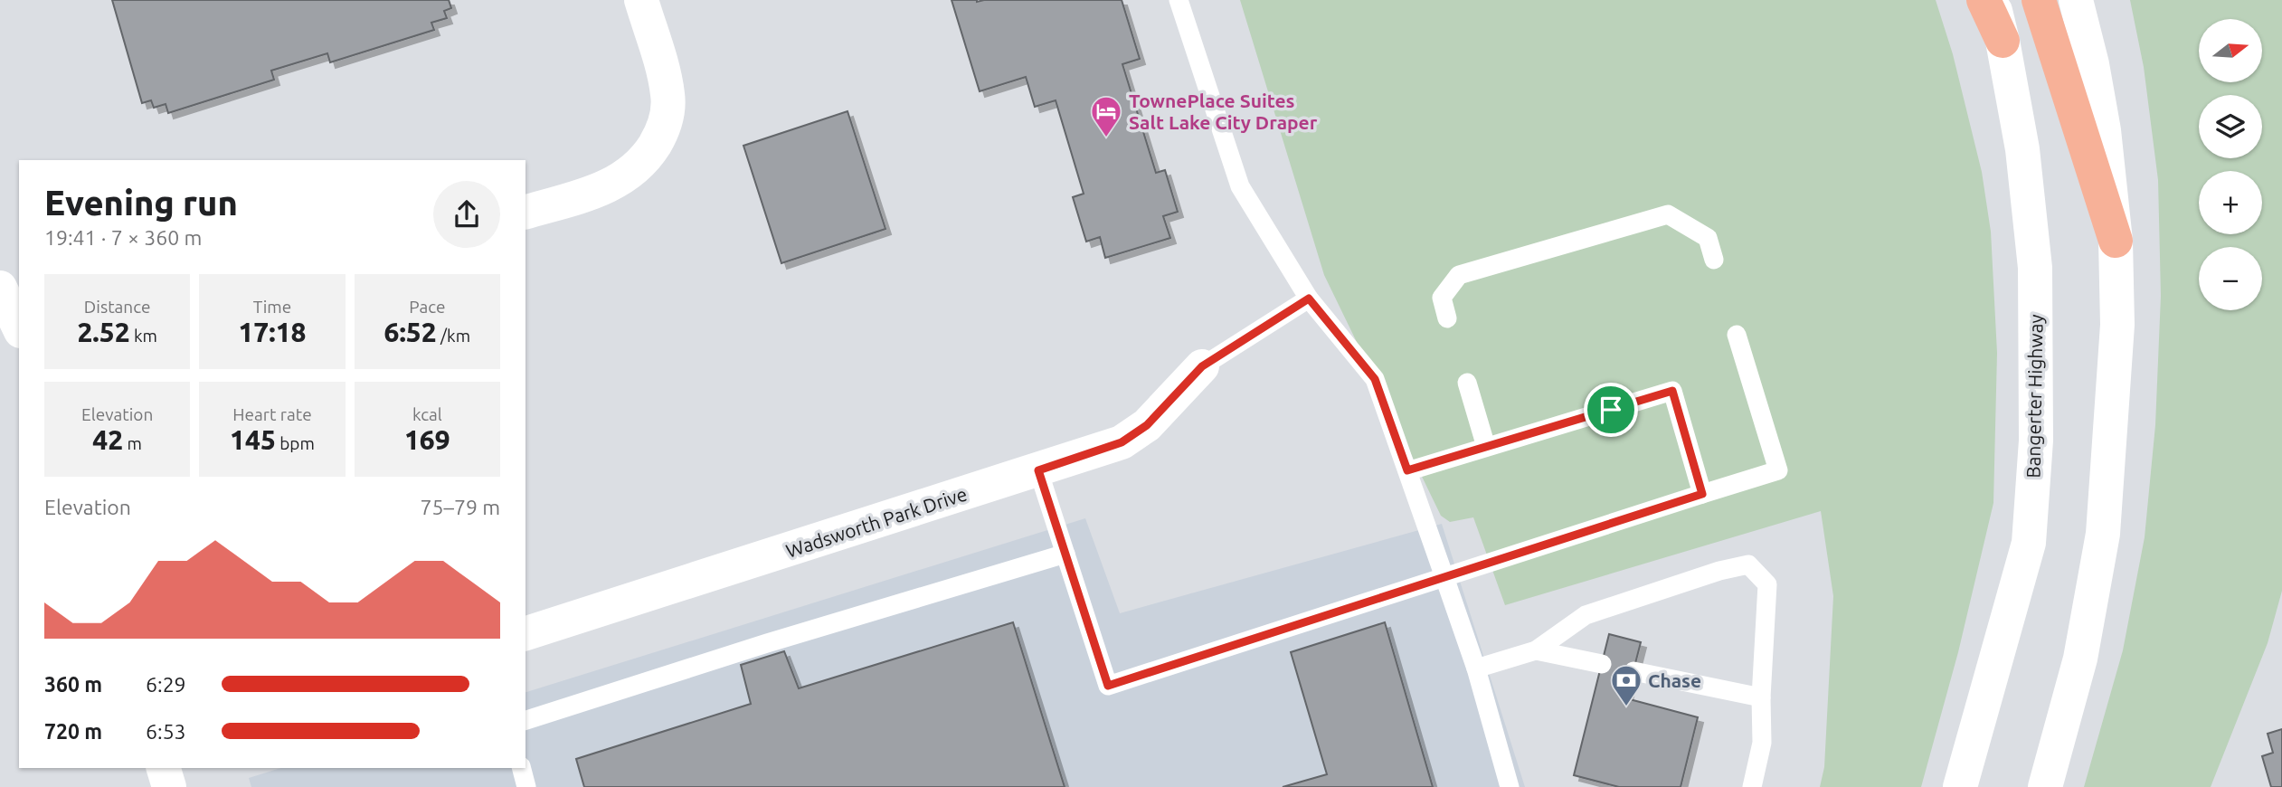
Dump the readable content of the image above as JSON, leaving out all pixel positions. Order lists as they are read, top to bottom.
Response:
{
  "streets": {
    "main road": ["Bangerter Highway", "Wadsworth Park Drive"]
  },
  "places": {
    "hotel": ["TownePlace Suites Salt Lake City Draper"],
    "bank": ["Chase"]
  },
  "north": "right",
  "page": {
    "map_buttons": ["+", "−"],
    "heading": ["Evening run", "19:41 · 7 × 360 m"],
    "stats": [
      ["Distance", "2.52 km"],
      ["Time", "17:18"],
      ["Pace", "6:52 /km"],
      ["Elevation", "42 m"],
      ["Heart rate", "145 bpm"],
      ["kcal", "169"]
    ],
    "chart": ["Elevation", "75–79 m"],
    "list": [
      {
        "name": "360 m",
        "note": "6:29"
      },
      {
        "name": "720 m",
        "note": "6:53"
      }
    ]
  }
}
